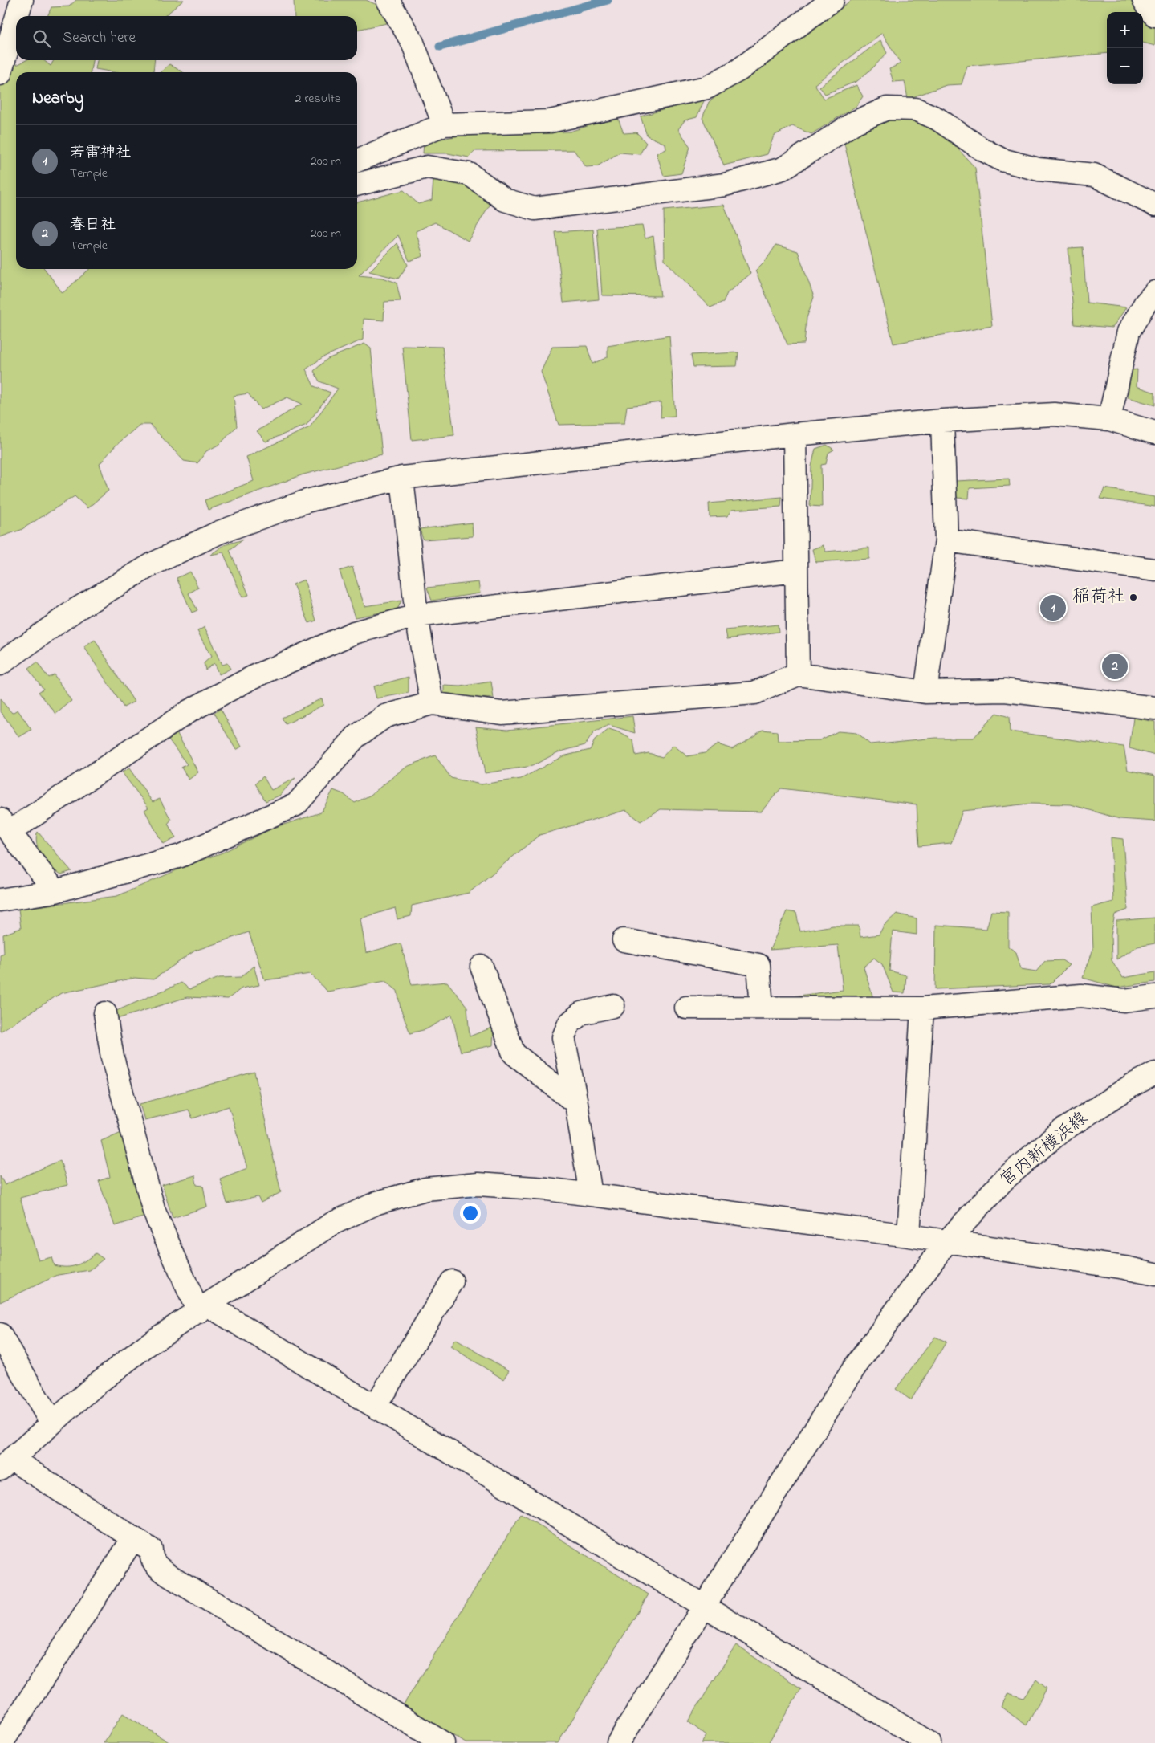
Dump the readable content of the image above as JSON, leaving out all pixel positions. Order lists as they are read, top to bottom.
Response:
{
  "streets": {
    "street": ["宮内新横浜線"]
  },
  "places": ["稲荷社"],
  "page": {
    "map_buttons": ["+", "−"],
    "search": "Search here",
    "heading": ["Nearby", "2 results"],
    "list": [
      {
        "mark": "1",
        "name": "若雷神社",
        "note": "Temple",
        "value": "200 m"
      },
      {
        "mark": "2",
        "name": "春日社",
        "note": "Temple",
        "value": "200 m"
      }
    ],
    "pins": ["1", "2"]
  }
}
